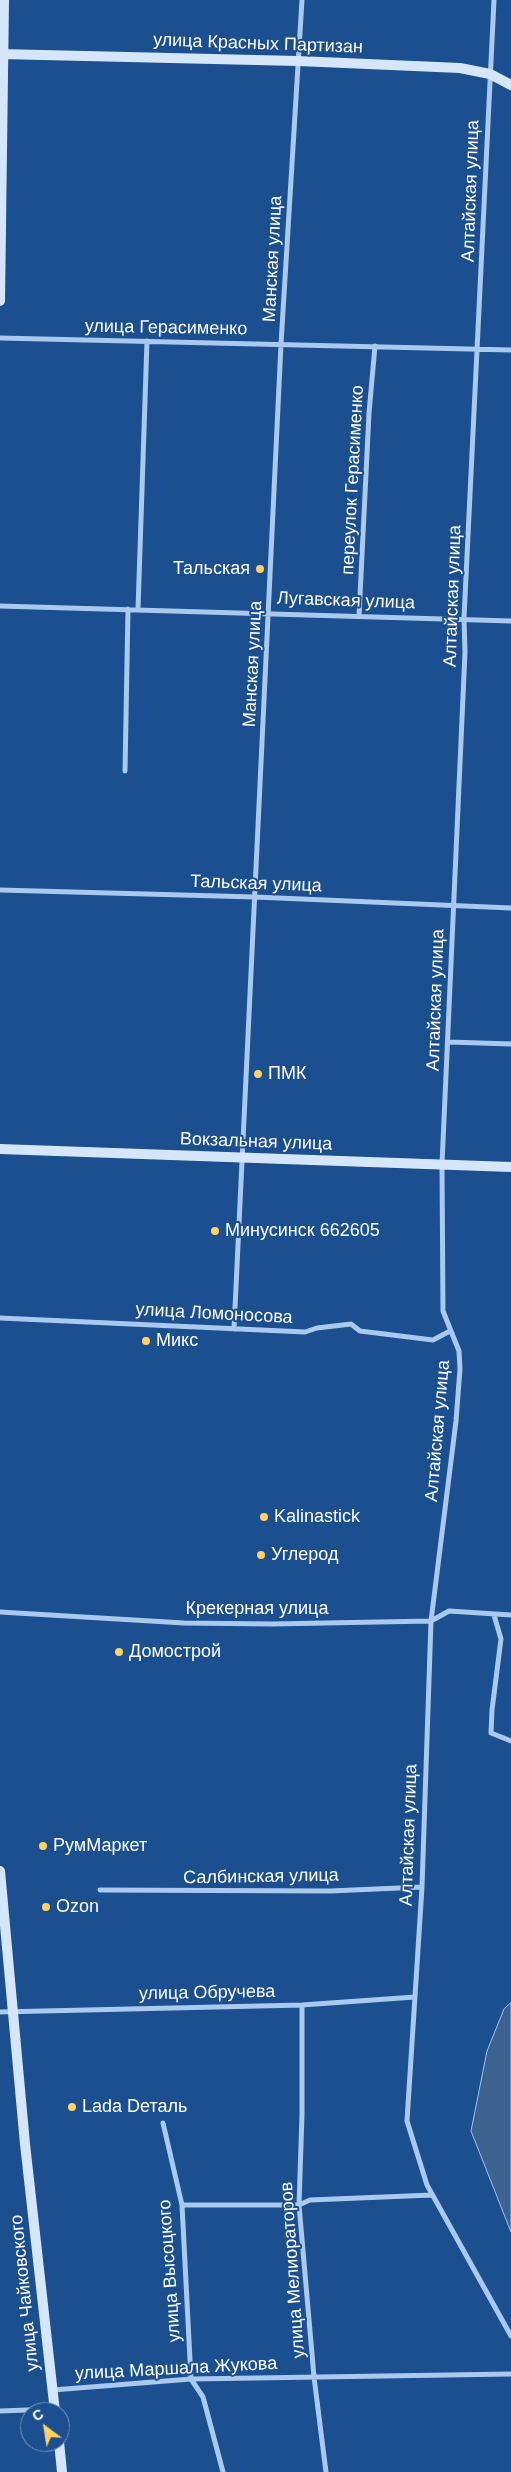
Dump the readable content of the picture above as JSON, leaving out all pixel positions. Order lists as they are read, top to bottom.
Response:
{
  "streets": {
    "main road": ["улица Красных Партизан", "Вокзальная улица", "улица Чайковского"],
    "street": [
      "Алтайская улица",
      "Манская улица",
      "улица Герасименко",
      "переулок Герасименко",
      "Лугавская улица",
      "Тальская улица",
      "улица Ломоносова",
      "Крекерная улица",
      "Салбинская улица",
      "улица Обручева",
      "улица Мелиораторов",
      "улица Высоцкого",
      "улица Маршала Жукова"
    ]
  },
  "crossings": [
    ["улица Красных Партизан", "Алтайская улица"],
    ["улица Красных Партизан", "Манская улица"],
    ["Алтайская улица", "улица Герасименко"],
    ["Алтайская улица", "Лугавская улица"],
    ["Алтайская улица", "Тальская улица"],
    ["Алтайская улица", "Вокзальная улица"],
    ["Алтайская улица", "улица Ломоносова"],
    ["Алтайская улица", "Крекерная улица"],
    ["Алтайская улица", "Салбинская улица"],
    ["Алтайская улица", "улица Обручева"],
    ["Манская улица", "улица Герасименко"],
    ["Манская улица", "Лугавская улица"],
    ["Манская улица", "Тальская улица"],
    ["Манская улица", "Вокзальная улица"],
    ["Манская улица", "улица Ломоносова"],
    ["улица Герасименко", "переулок Герасименко"],
    ["переулок Герасименко", "Лугавская улица"],
    ["улица Обручева", "улица Мелиораторов"],
    ["улица Обручева", "улица Чайковского"],
    ["улица Мелиораторов", "улица Маршала Жукова"],
    ["улица Высоцкого", "улица Маршала Жукова"],
    ["улица Чайковского", "улица Маршала Жукова"]
  ],
  "places": [
    "Тальская",
    "ПМК",
    "Минусинск 662605",
    "Микс",
    "Kalinastick",
    "Углерод",
    "Домострой",
    "РумМаркет",
    "Ozon",
    "Lada Dеталь"
  ],
  "north": "top left"
}
